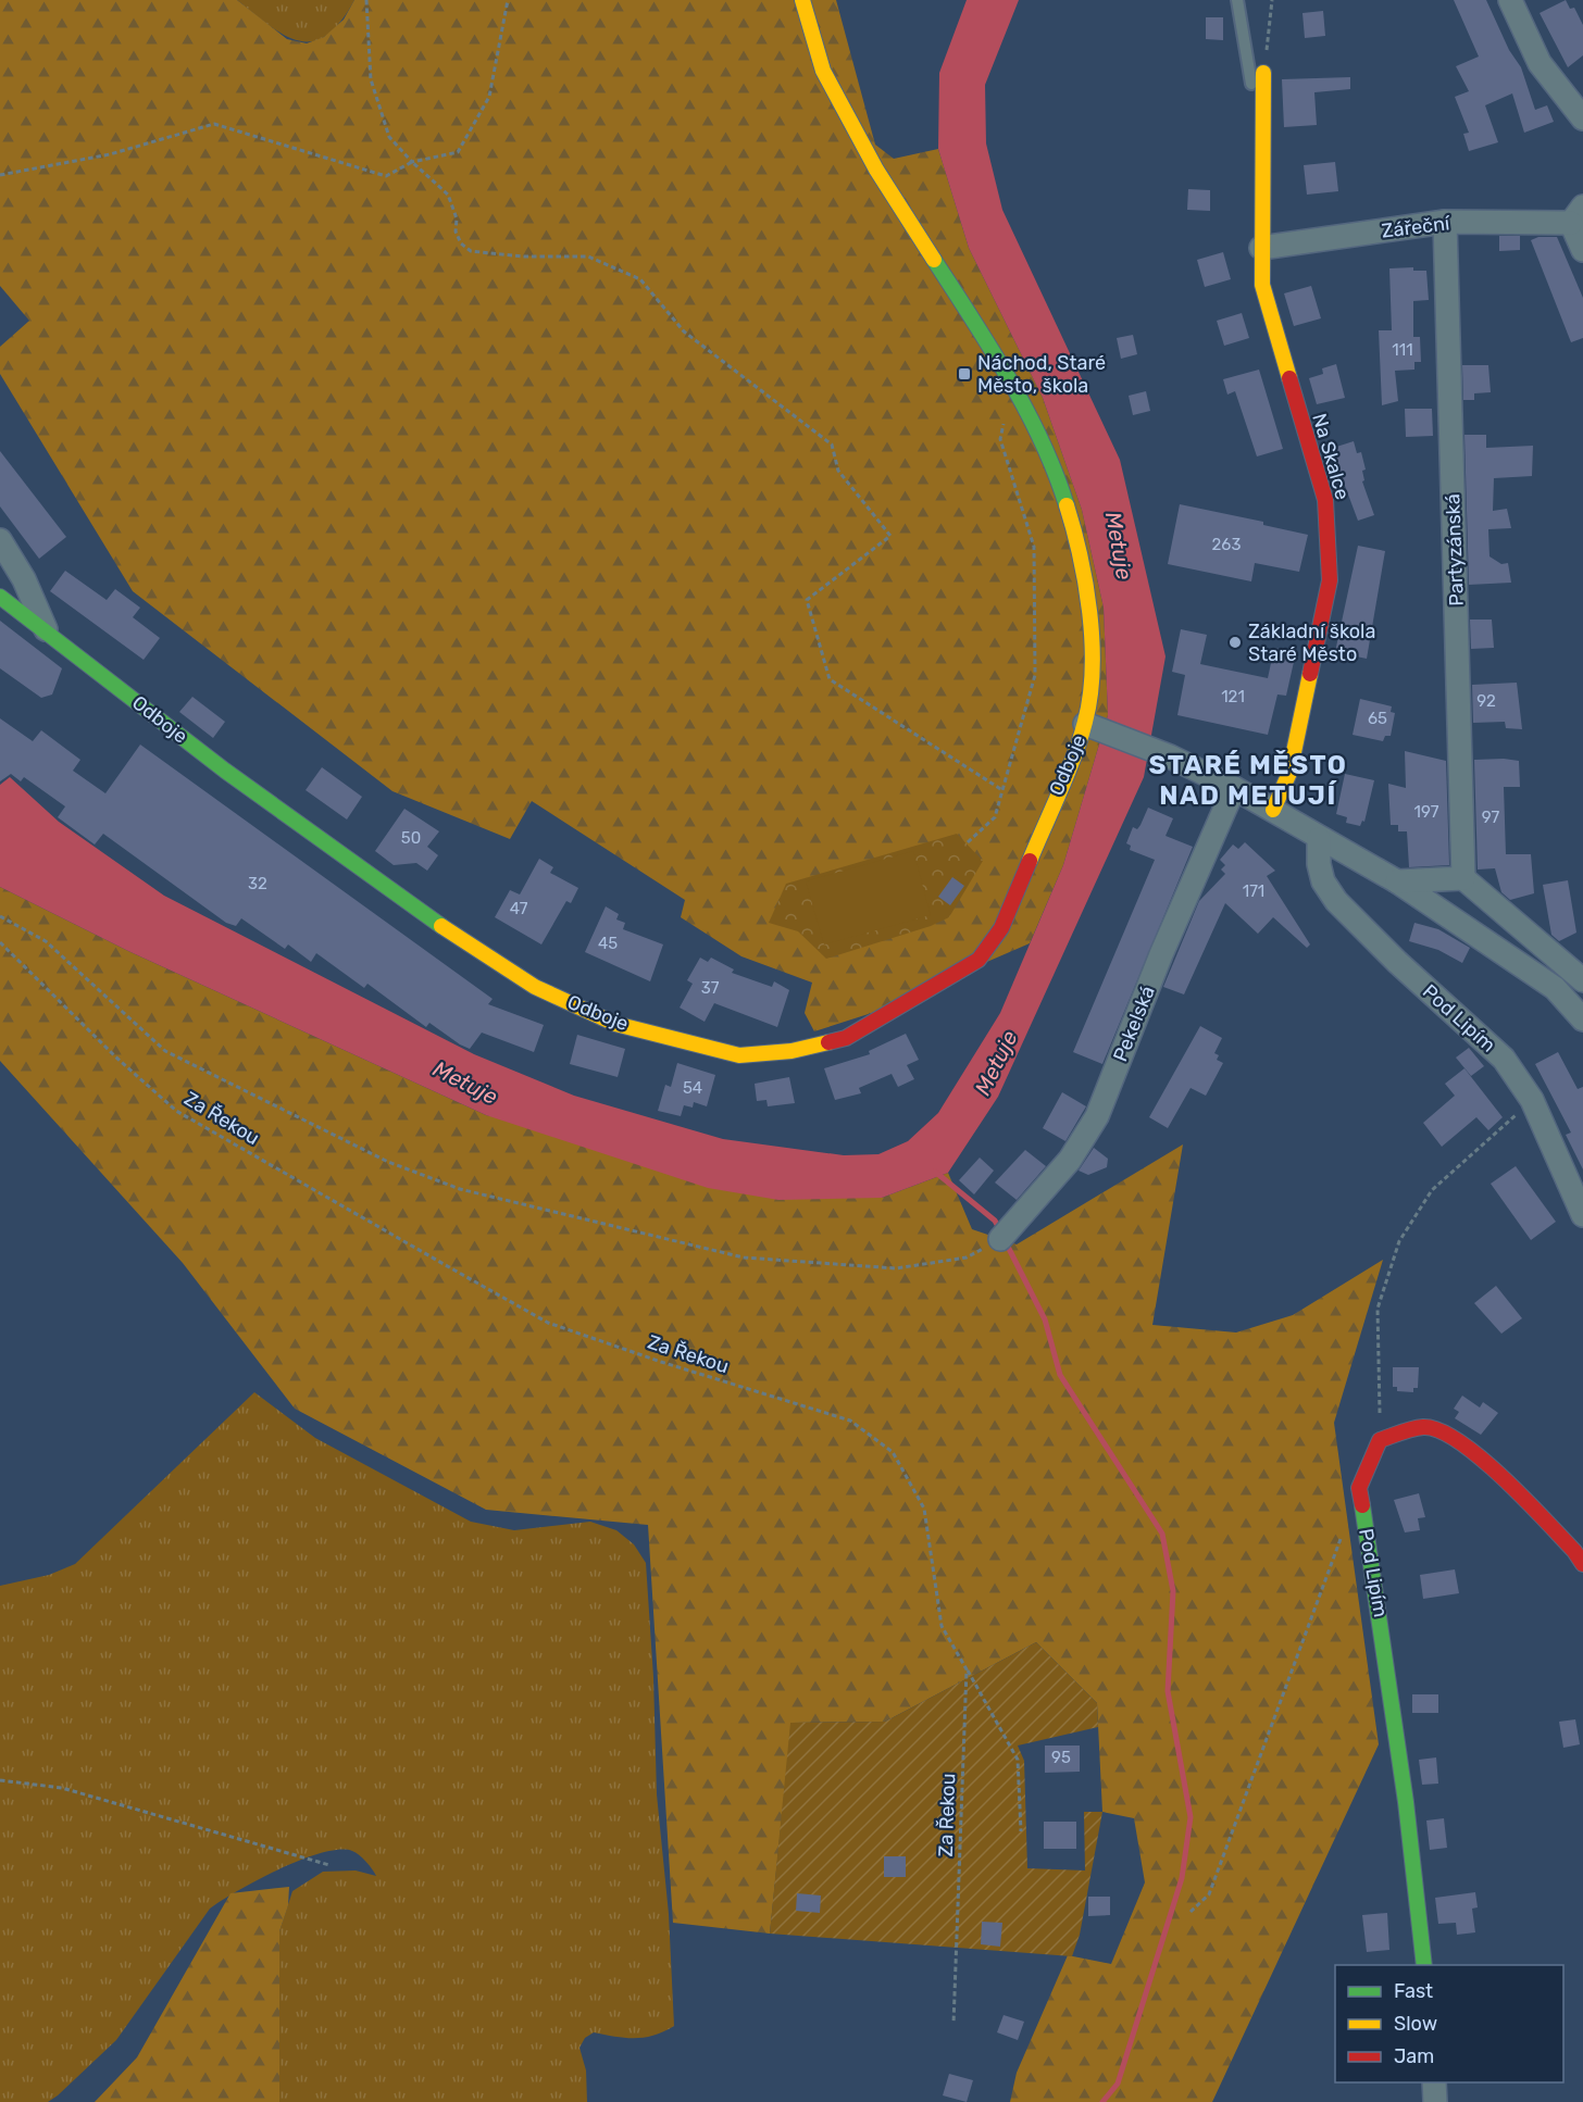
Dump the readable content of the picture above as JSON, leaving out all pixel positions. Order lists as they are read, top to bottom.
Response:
{
  "streets": {
    "street": [
      "Zářeční",
      "Na Skalce",
      "Partyzánská",
      "Odboje",
      "Pod Lipím",
      "Pekelská"
    ],
    "path": ["Za Řekou"]
  },
  "crossings": [
    ["Zářeční", "Na Skalce"],
    ["Zářeční", "Partyzánská"]
  ],
  "districts": ["STARÉ MĚSTO NAD METUJÍ"],
  "water": ["Metuje"],
  "places": {
    "transit": ["Náchod, Staré Město, škola"],
    "other": ["Základní škola Staré Město"]
  },
  "house_numbers": [
    "111",
    "263",
    "121",
    "92",
    "65",
    "197",
    "97",
    "50",
    "32",
    "171",
    "47",
    "45",
    "37",
    "54",
    "95"
  ],
  "legend": ["Fast", "Slow", "Jam"]
}
